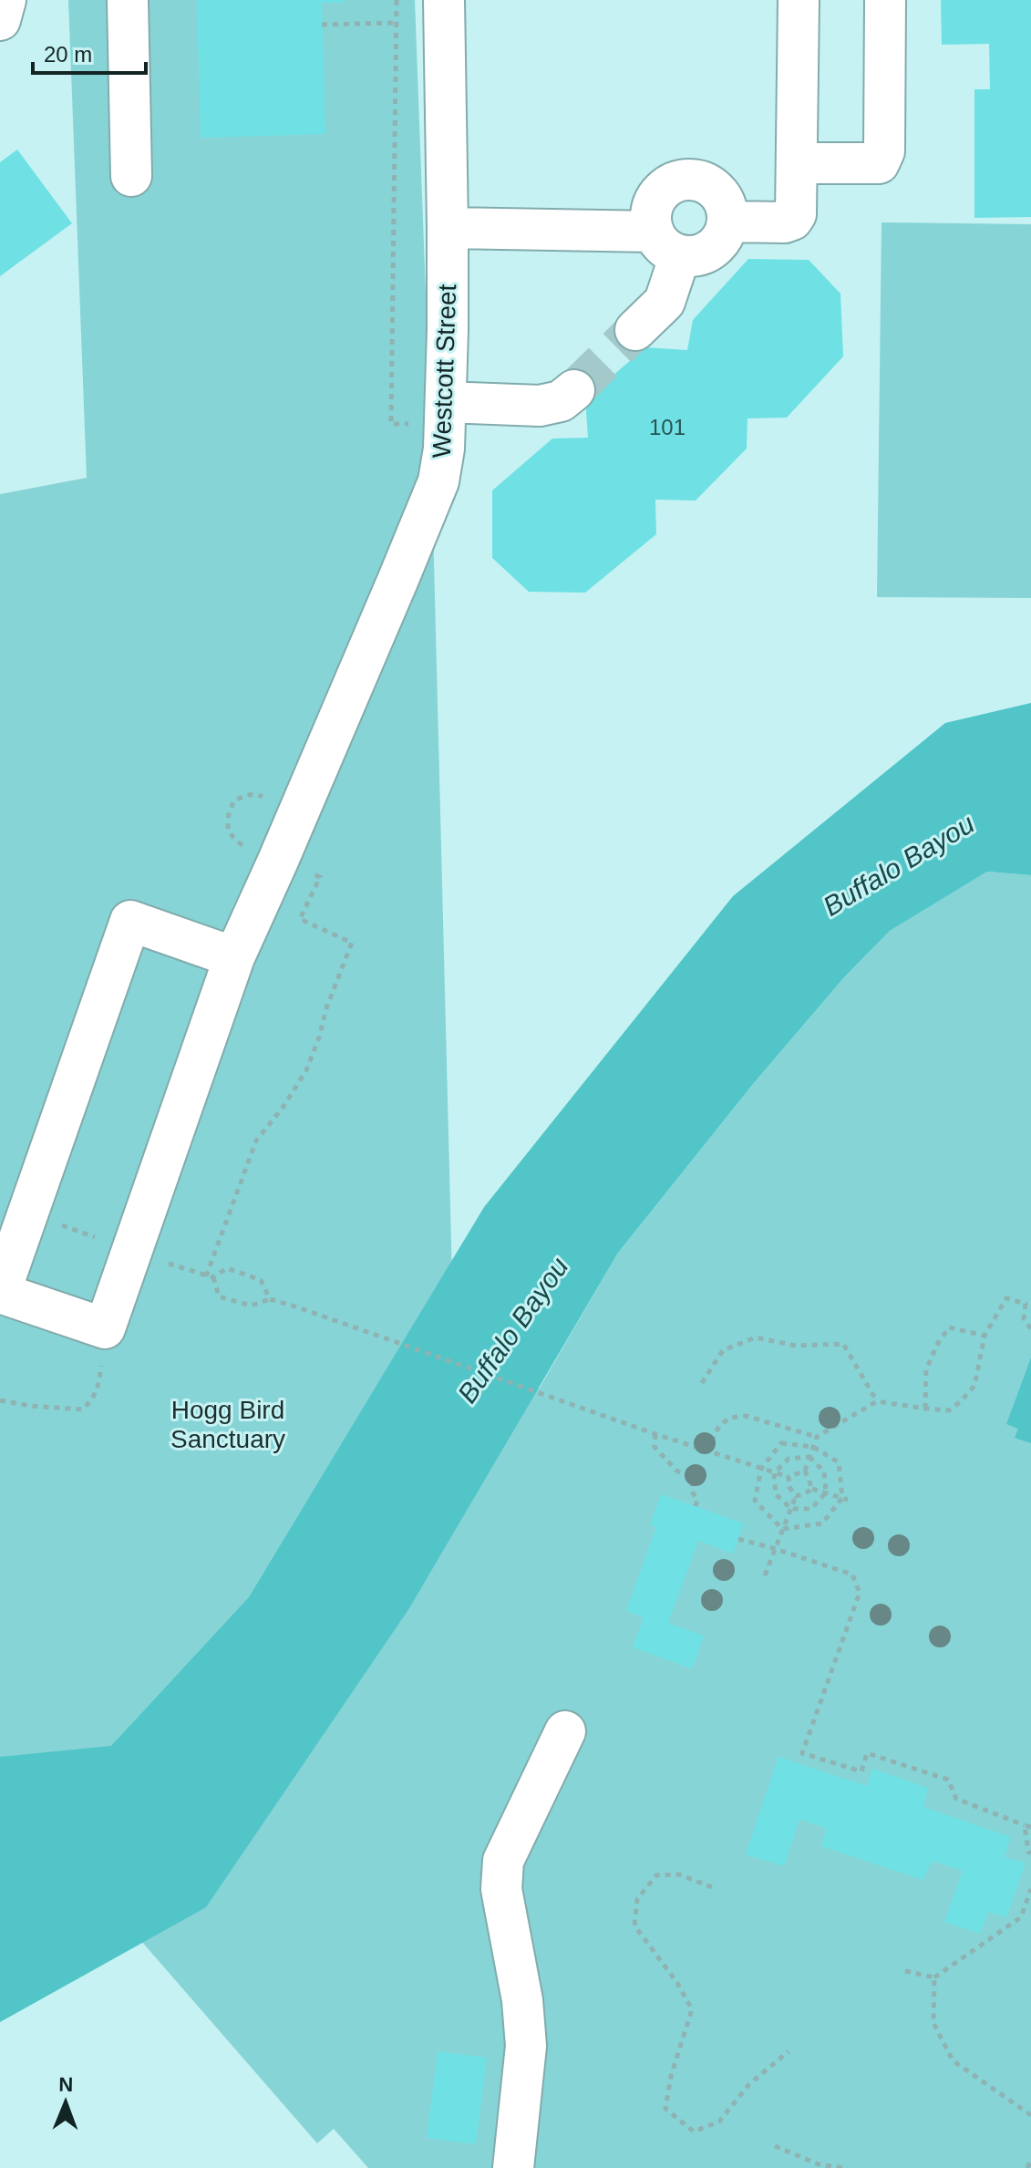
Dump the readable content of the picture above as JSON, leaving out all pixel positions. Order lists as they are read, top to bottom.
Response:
{
  "streets": {
    "street": ["Westcott Street"]
  },
  "water": ["Buffalo Bayou"],
  "parks": ["Hogg Bird Sanctuary"],
  "house_numbers": ["101"],
  "scale_bar": "20 m",
  "north": "top"
}
